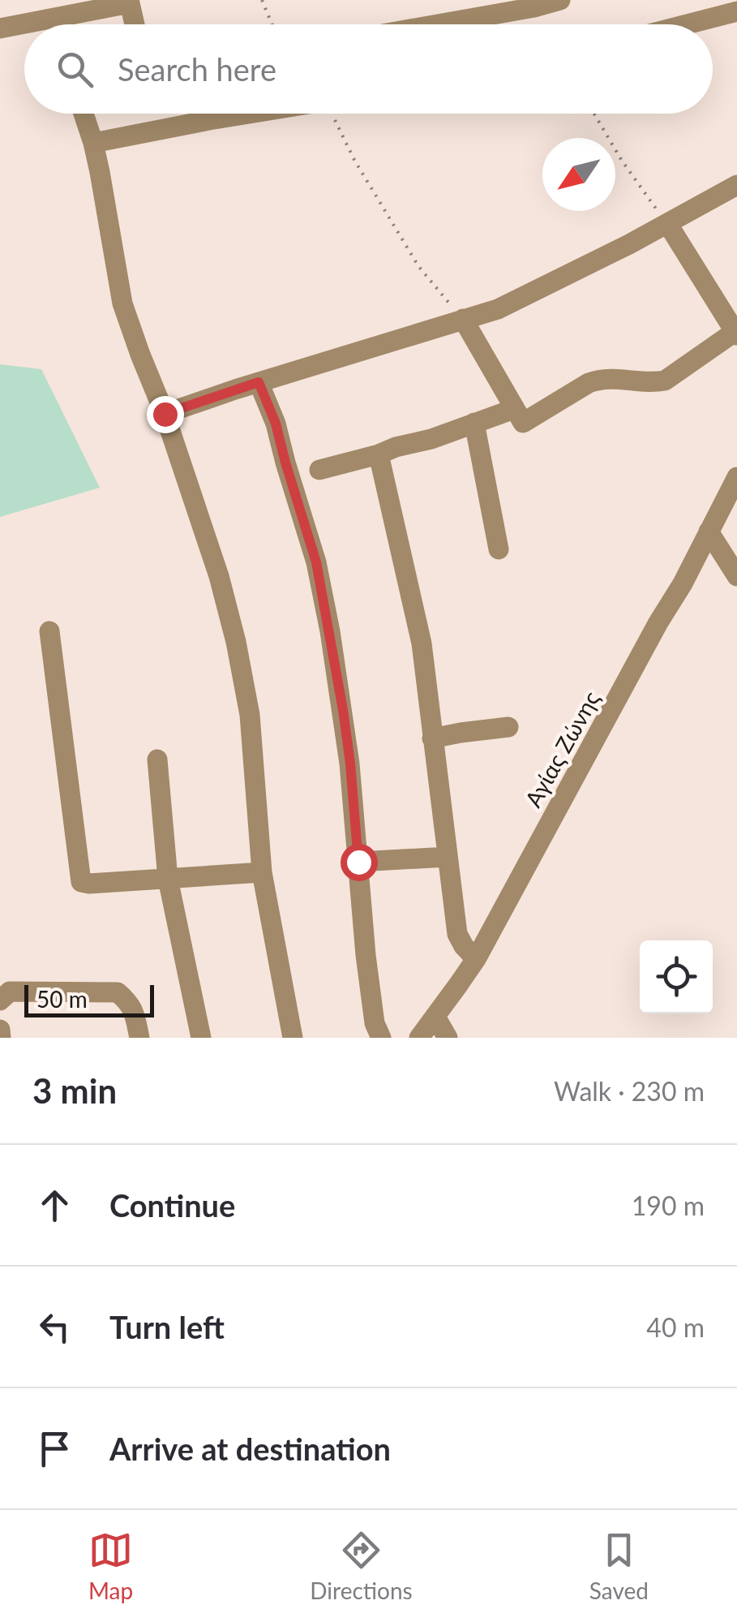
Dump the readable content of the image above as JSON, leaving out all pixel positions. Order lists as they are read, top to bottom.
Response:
{
  "streets": {
    "street": ["Αγίας Ζώνης"]
  },
  "scale_bar": "50 m",
  "north": "bottom left",
  "page": {
    "search": "Search here",
    "scale": "50 m",
    "heading": ["3 min", "Walk · 230 m"],
    "list": [
      ["Continue", "190 m"],
      ["Turn left", "40 m"],
      "Arrive at destination"
    ],
    "nav": ["Map", "Directions", "Saved"]
  }
}
